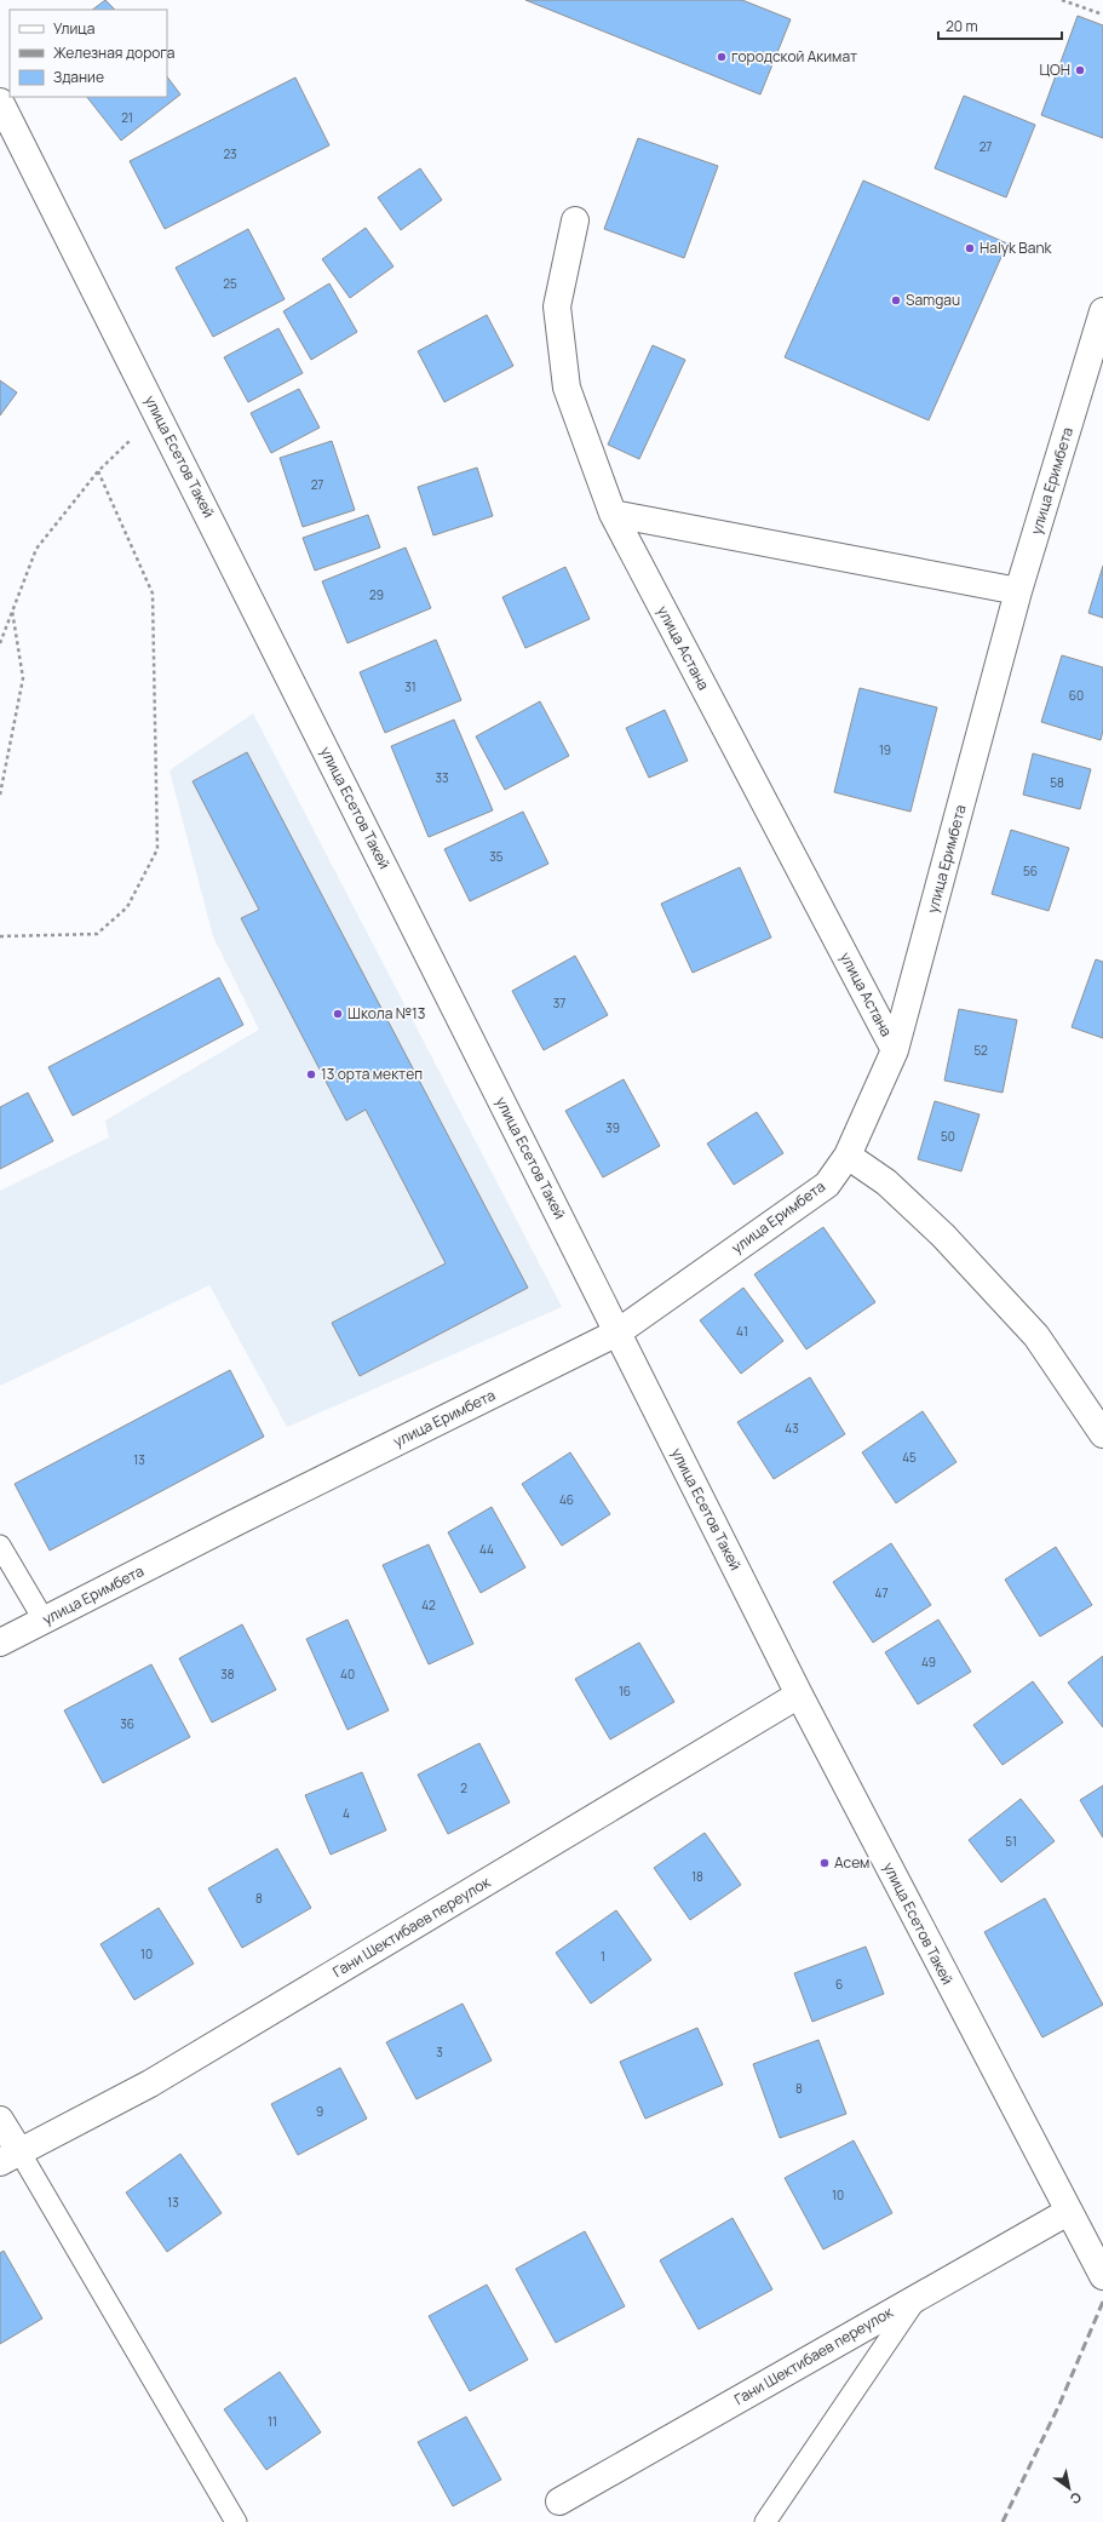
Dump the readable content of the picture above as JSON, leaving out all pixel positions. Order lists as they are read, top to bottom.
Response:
{
  "streets": {
    "street": [
      "улица Есетов Такей",
      "улица Еримбета",
      "улица Астана",
      "Гани Шектибаев переулок"
    ]
  },
  "crossings": [
    ["улица Есетов Такей", "улица Еримбета"],
    ["улица Есетов Такей", "Гани Шектибаев переулок"],
    ["улица Еримбета", "улица Астана"]
  ],
  "places": [
    "городской Акимат",
    "ЦОН",
    "Halyk Bank",
    "Samgau",
    "Школа №13",
    "13 орта мектеп",
    "Асем"
  ],
  "house_numbers": [
    "21",
    "27",
    "23",
    "25",
    "27",
    "29",
    "31",
    "60",
    "19",
    "33",
    "58",
    "35",
    "56",
    "37",
    "52",
    "39",
    "50",
    "41",
    "43",
    "45",
    "13",
    "46",
    "44",
    "47",
    "42",
    "49",
    "38",
    "40",
    "16",
    "36",
    "2",
    "4",
    "51",
    "18",
    "8",
    "10",
    "1",
    "6",
    "3",
    "8",
    "9",
    "10",
    "13",
    "11"
  ],
  "legend": ["Улица", "Железная дорога", "Здание"],
  "scale_bar": "20 m",
  "north": "bottom right"
}
